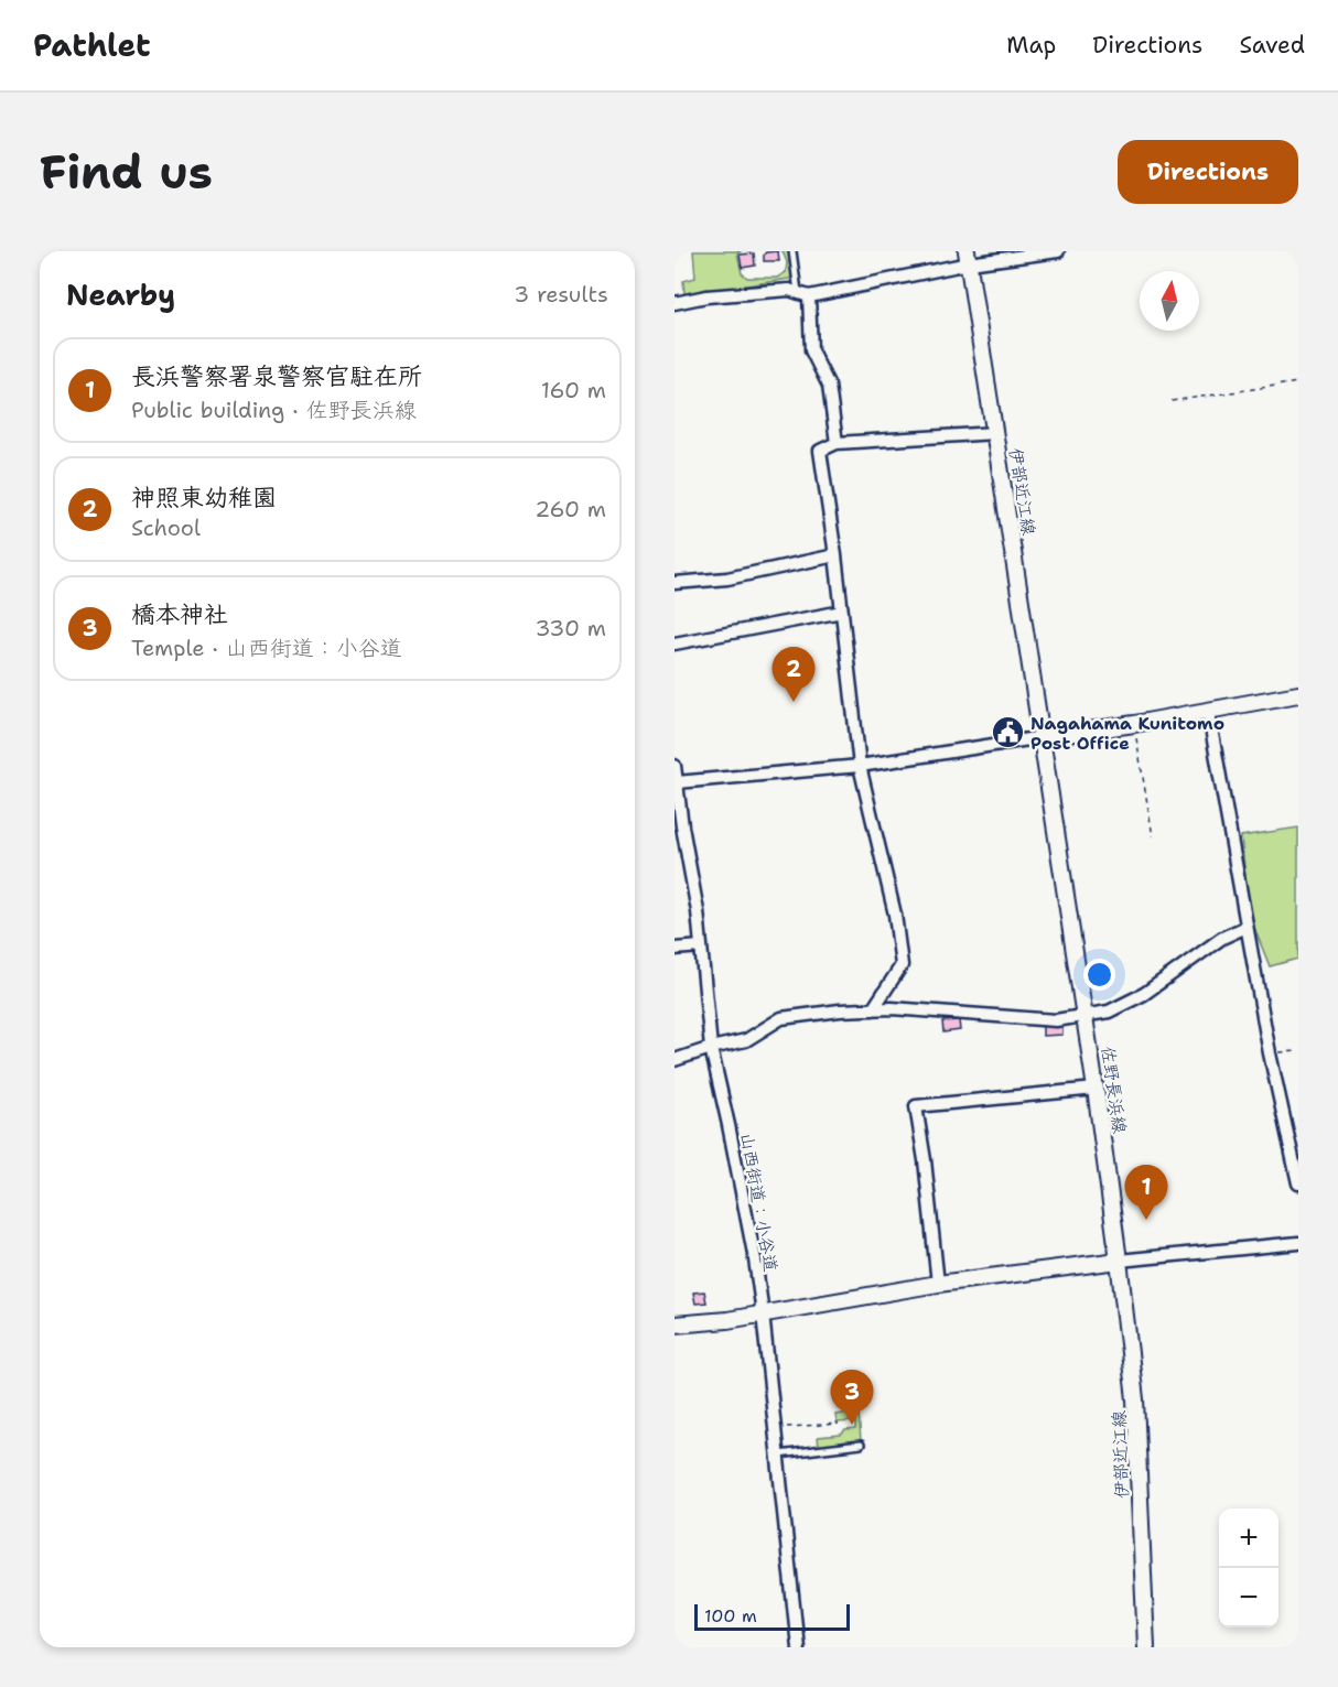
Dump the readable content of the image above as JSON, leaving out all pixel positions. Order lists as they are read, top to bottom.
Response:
{
  "streets": {
    "main road": ["伊部近江線", "佐野長浜線"],
    "street": ["山西街道：小谷道"]
  },
  "crossings": [
    ["伊部近江線", "佐野長浜線"]
  ],
  "places": {
    "public building": ["Nagahama Kunitomo Post Office"]
  },
  "scale_bar": "100 m",
  "north": "top",
  "page": {
    "header": "Pathlet",
    "nav": ["Map", "Directions", "Saved"],
    "buttons": "Directions",
    "title": "Find us",
    "heading": ["Nearby", "3 results"],
    "list": [
      {
        "mark": "1",
        "name": "長浜警察署泉警察官駐在所",
        "note": "Public building · 佐野長浜線",
        "value": "160 m"
      },
      {
        "mark": "2",
        "name": "神照東幼稚園",
        "note": "School",
        "value": "260 m"
      },
      {
        "mark": "3",
        "name": "橋本神社",
        "note": "Temple · 山西街道：小谷道",
        "value": "330 m"
      }
    ],
    "pins": ["2", "1", "3"],
    "map_buttons": ["+", "−"],
    "scale": "100 m"
  }
}
